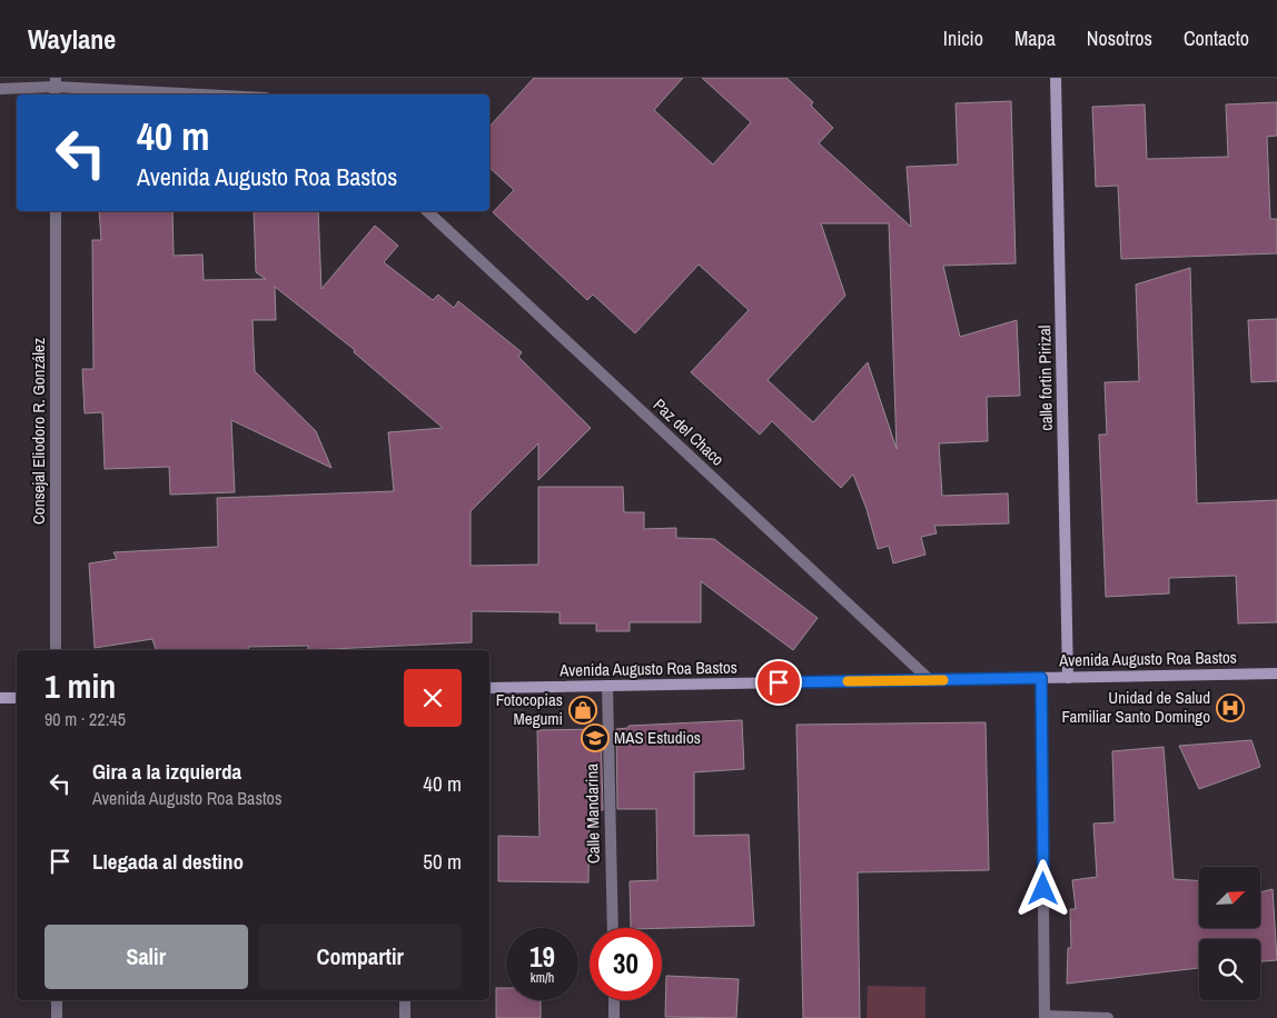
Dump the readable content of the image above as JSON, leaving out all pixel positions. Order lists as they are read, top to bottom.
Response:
{
  "streets": {
    "main road": ["calle fortin Pirizal", "Avenida Augusto Roa Bastos"],
    "street": ["Consejal Eliodoro R. González", "Paz del Chaco", "Calle Mandarina"]
  },
  "crossings": [
    ["calle fortin Pirizal", "Avenida Augusto Roa Bastos"],
    ["Paz del Chaco", "Avenida Augusto Roa Bastos"],
    ["Avenida Augusto Roa Bastos", "Calle Mandarina"]
  ],
  "places": {
    "hospital": ["Unidad de Salud Familiar Santo Domingo"],
    "shop": ["Fotocopias Megumi"],
    "school or university": ["MAS Estudios"]
  },
  "north": "top right",
  "page": {
    "header": "Waylane",
    "nav": [
      "Inicio",
      "Mapa",
      "Nosotros",
      "Contacto"
    ],
    "turn": ["40 m", "Avenida Augusto Roa Bastos"],
    "heading": ["1 min", "90 m · 22:45"],
    "list": [
      {
        "name": "Gira a la izquierda",
        "note": "Avenida Augusto Roa Bastos",
        "value": "40 m"
      },
      {
        "name": "Llegada al destino",
        "value": "50 m"
      }
    ],
    "buttons": ["Salir", "Compartir"],
    "speed": "19 km/h",
    "limit": "30"
  }
}
